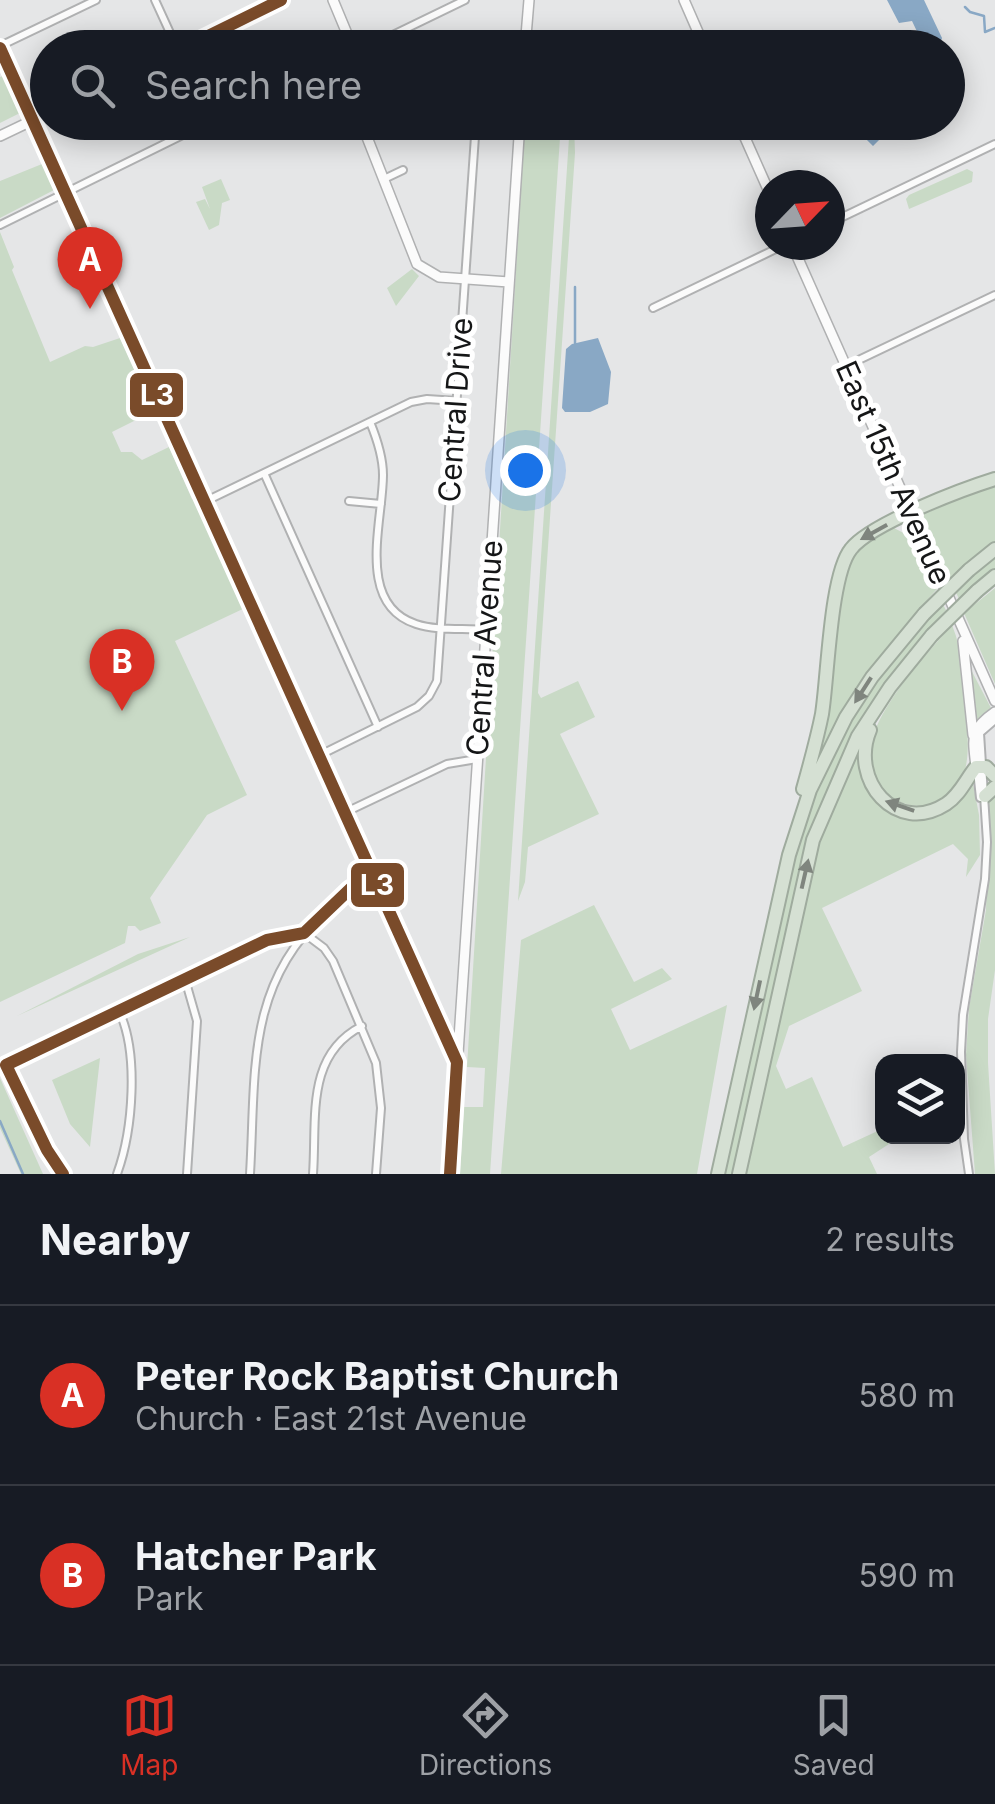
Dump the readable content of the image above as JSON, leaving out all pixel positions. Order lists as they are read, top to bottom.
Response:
{
  "streets": {
    "street": ["Central Drive", "East 15th Avenue", "Central Avenue"]
  },
  "lines": ["transit line L3"],
  "north": "top right",
  "page": {
    "search": "Search here",
    "pins": ["A", "B"],
    "heading": ["Nearby", "2 results"],
    "list": [
      {
        "mark": "A",
        "name": "Peter Rock Baptist Church",
        "note": "Church · East 21st Avenue",
        "value": "580 m"
      },
      {
        "mark": "B",
        "name": "Hatcher Park",
        "note": "Park",
        "value": "590 m"
      }
    ],
    "nav": ["Map", "Directions", "Saved"]
  }
}
